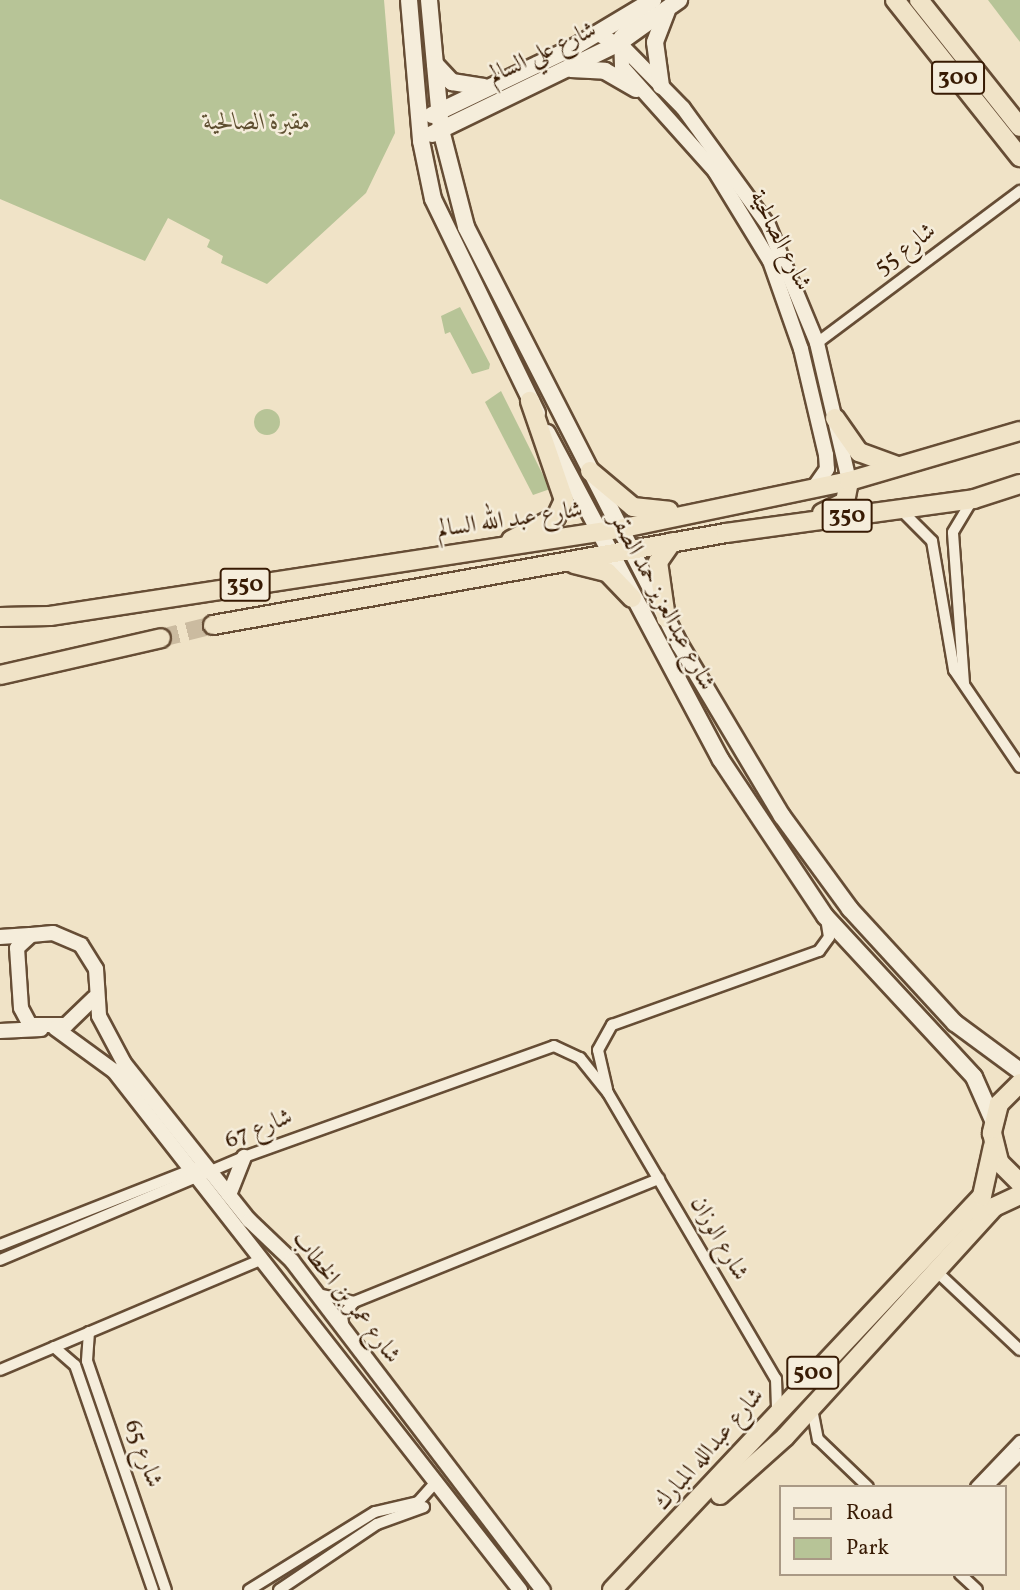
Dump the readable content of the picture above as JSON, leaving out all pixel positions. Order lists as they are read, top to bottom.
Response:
{
  "streets": {
    "main road": [
      "شارع علي السالم",
      "300",
      "350",
      "شارع عبد الله السالم",
      "شارع عبدالعزيز حمد الصقر",
      "500",
      "شارع عبدالله المبارك"
    ],
    "street": [
      "شارع الصالحية",
      "شارع 55",
      "شارع 67",
      "شارع الوزان",
      "شارع عمر بن الخطاب",
      "شارع 65"
    ]
  },
  "crossings": [
    ["شارع علي السالم", "شارع الصالحية"],
    ["شارع علي السالم", "شارع عبدالعزيز حمد الصقر"],
    ["شارع الصالحية", "شارع 55"],
    ["شارع الصالحية", "شارع عبد الله السالم"],
    ["شارع عبد الله السالم", "شارع عبدالعزيز حمد الصقر"],
    ["شارع عبدالعزيز حمد الصقر", "شارع الوزان"],
    ["شارع عبدالعزيز حمد الصقر", "شارع عبدالله المبارك"],
    ["شارع 67", "شارع الوزان"],
    ["شارع 67", "شارع عمر بن الخطاب"],
    ["شارع الوزان", "شارع عبدالله المبارك"]
  ],
  "parks": ["مقبرة الصالحية"],
  "legend": ["Road", "Park"]
}
